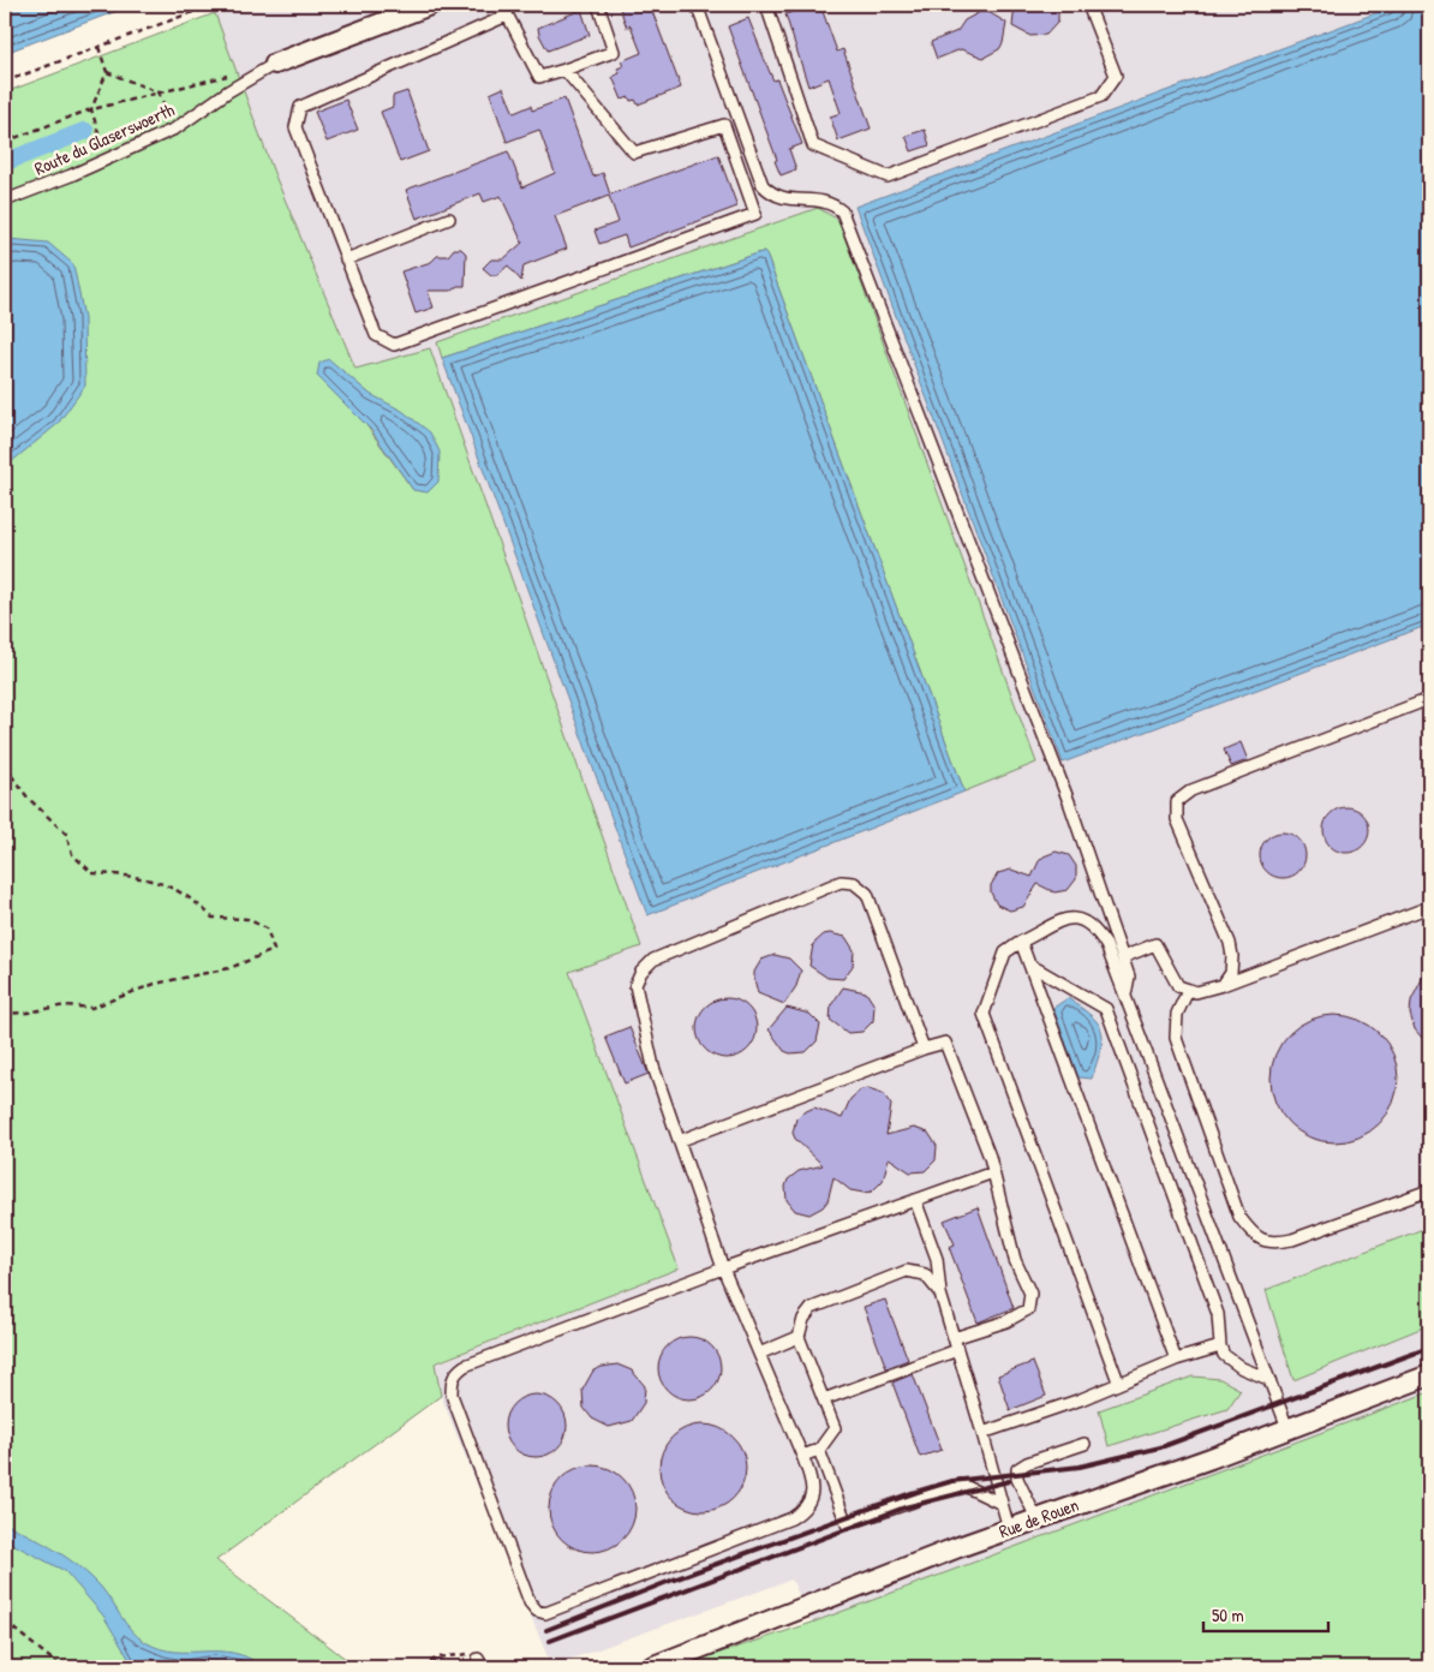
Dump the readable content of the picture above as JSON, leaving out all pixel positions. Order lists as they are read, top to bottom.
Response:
{
  "streets": {
    "street": ["Rue de Rouen"],
    "lane": ["Route du Glaserswoerth"]
  },
  "scale_bar": "50 m"
}
